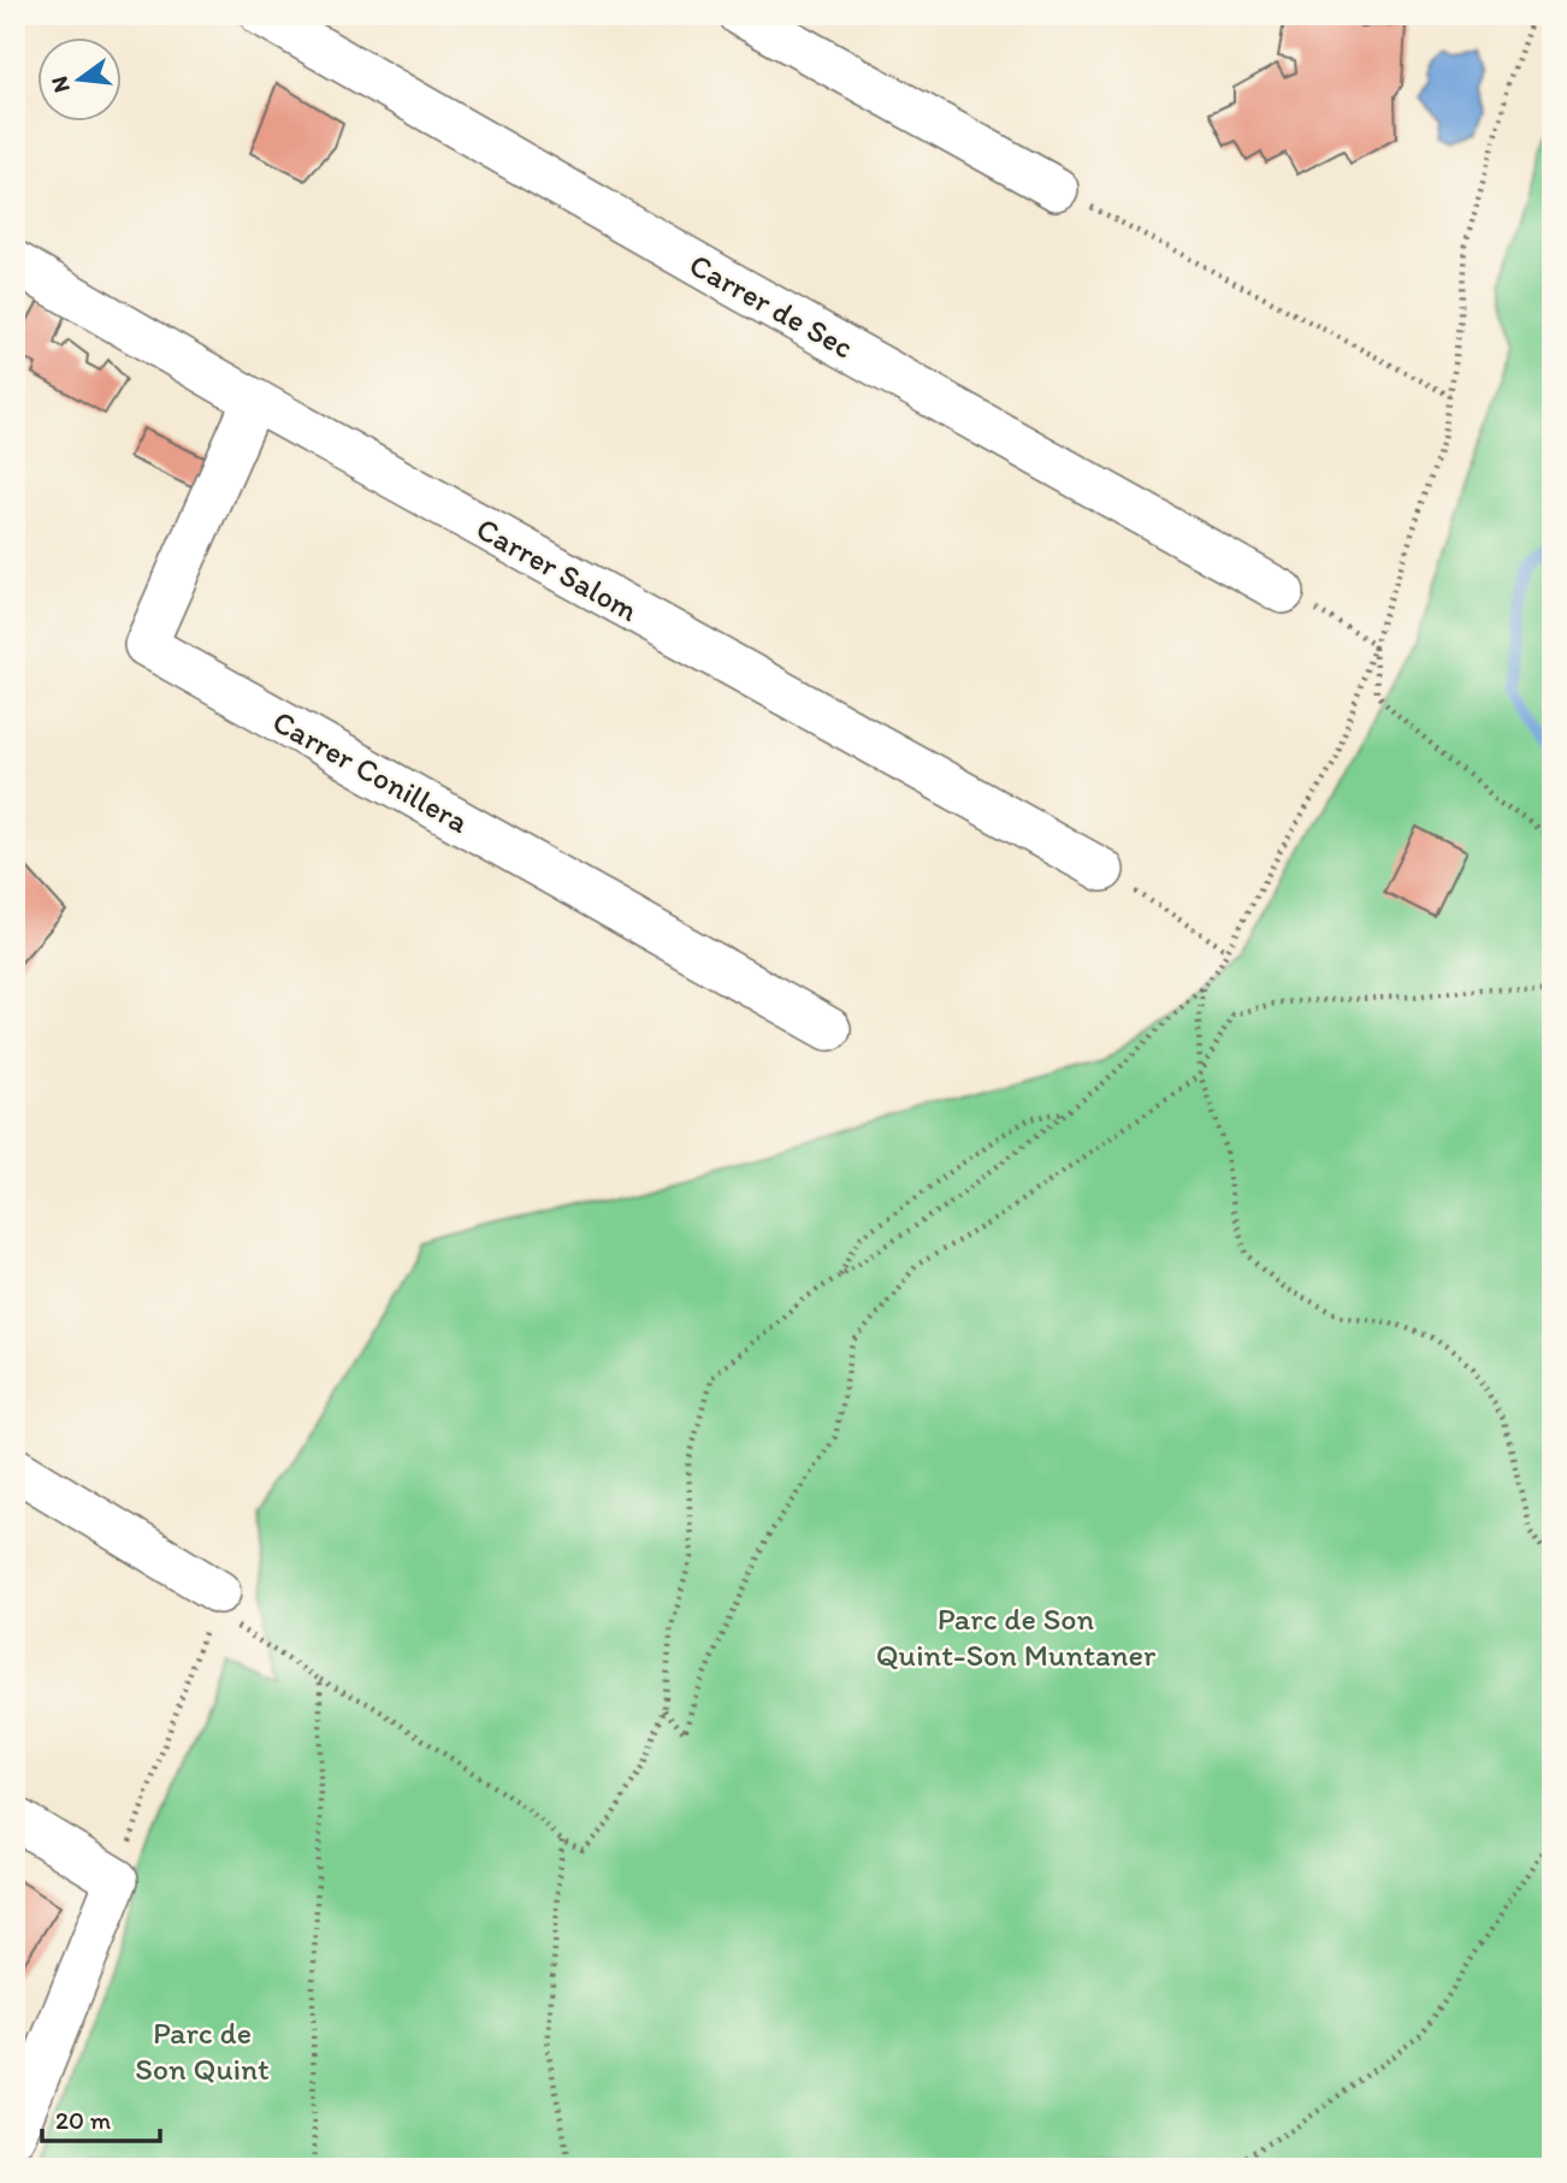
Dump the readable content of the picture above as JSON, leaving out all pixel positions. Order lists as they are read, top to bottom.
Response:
{
  "streets": {
    "street": ["Carrer de Sec", "Carrer Salom", "Carrer Conillera"]
  },
  "crossings": [
    ["Carrer Salom", "Carrer Conillera"]
  ],
  "parks": ["Parc de Son Quint-Son Muntaner", "Parc de Son Quint"],
  "scale_bar": "20 m",
  "north": "left"
}
